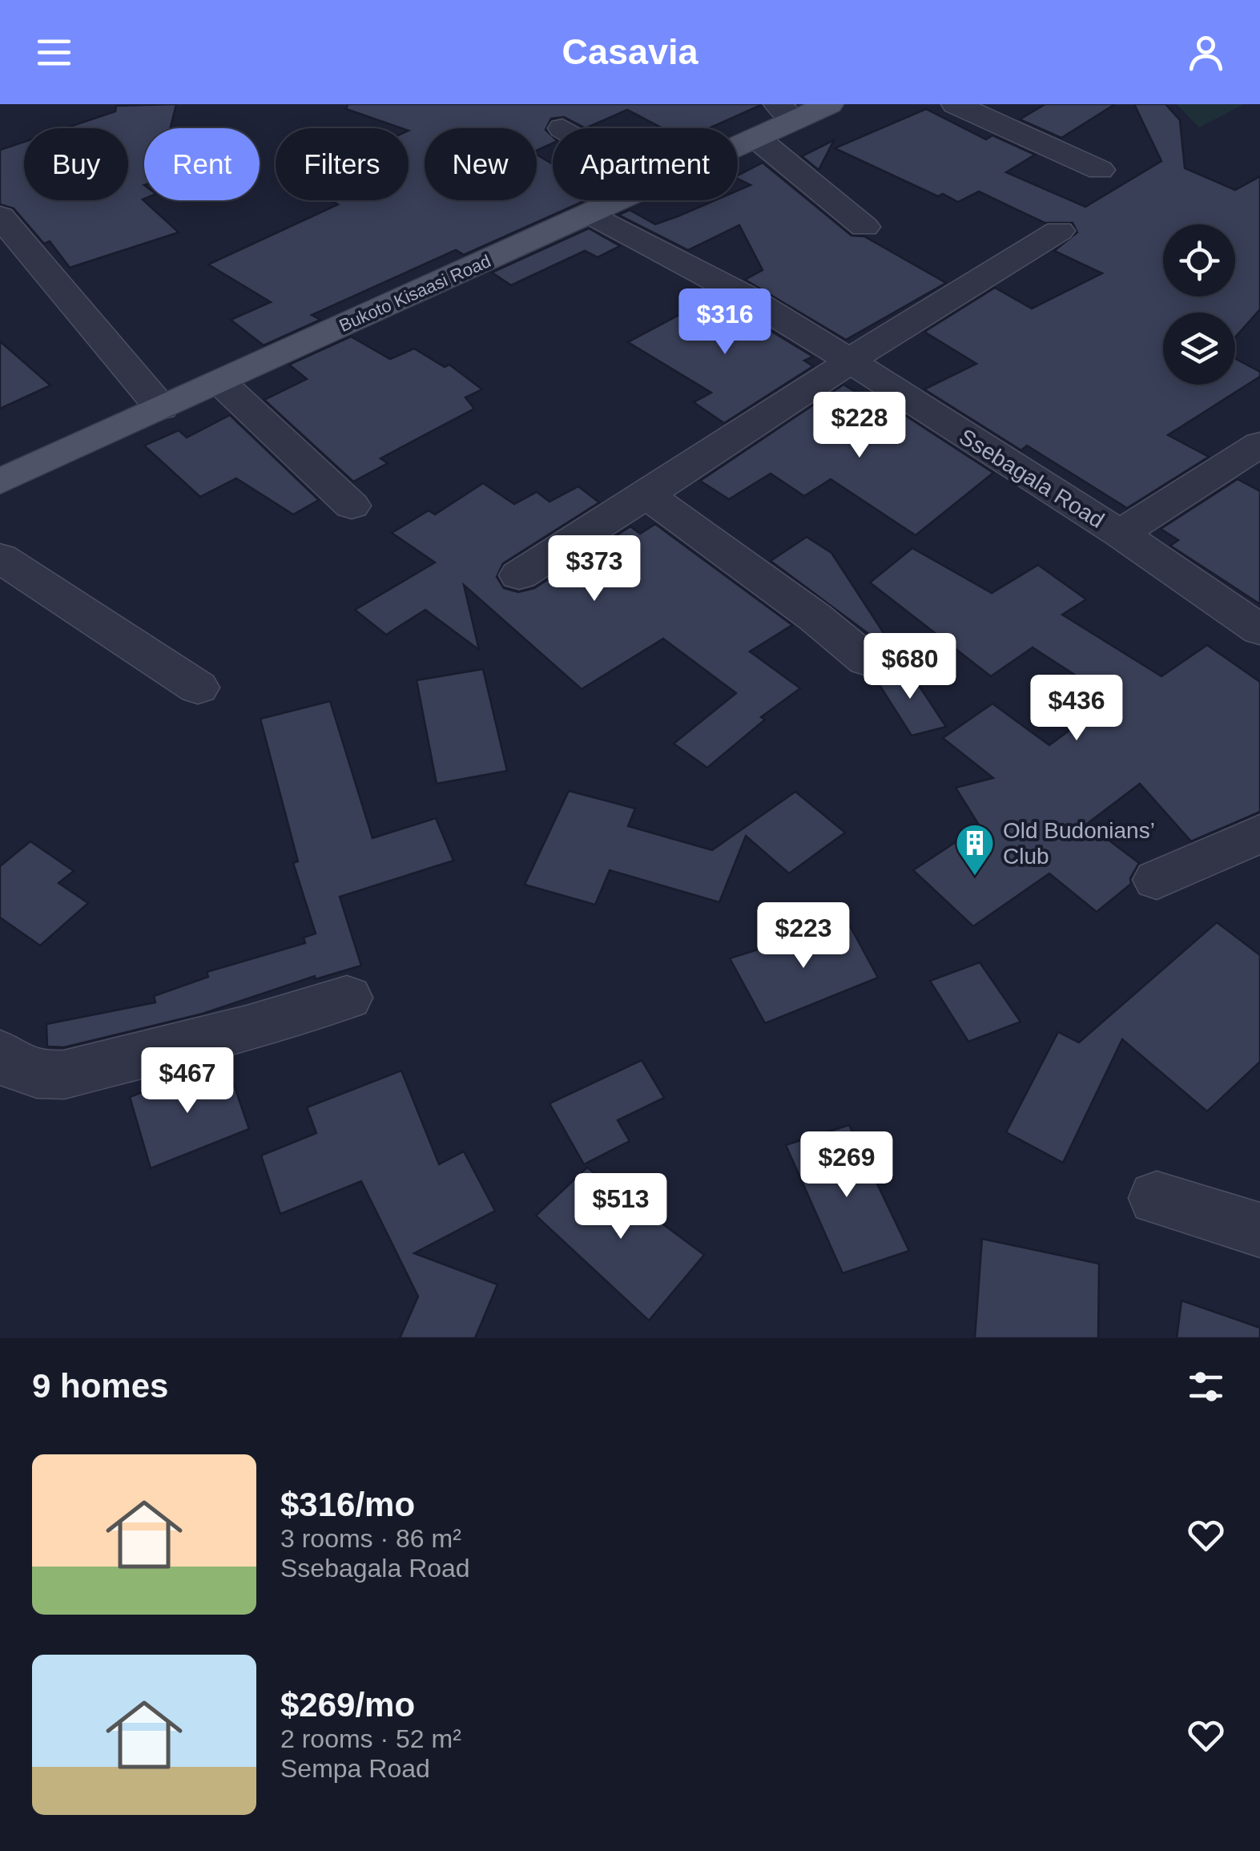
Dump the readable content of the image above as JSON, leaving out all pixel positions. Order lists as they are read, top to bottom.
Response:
{
  "streets": {
    "main road": ["Bukoto Kisaasi Road"],
    "street": ["Ssebagala Road"]
  },
  "crossings": [
    ["Bukoto Kisaasi Road", "Ssebagala Road"]
  ],
  "places": {
    "building": ["Old Budonians’ Club"]
  },
  "page": {
    "header": "Casavia",
    "chip": [
      "Buy",
      "Rent",
      "Filters",
      "New",
      "Apartment"
    ],
    "price": [
      "$316",
      "$228",
      "$373",
      "$680",
      "$436",
      "$223",
      "$467",
      "$269",
      "$513"
    ],
    "heading": "9 homes",
    "list": [
      {
        "name": "$316/mo",
        "note": "3 rooms · 86 m² · Ssebagala Road"
      },
      {
        "name": "$269/mo",
        "note": "2 rooms · 52 m² · Sempa Road"
      }
    ]
  }
}
